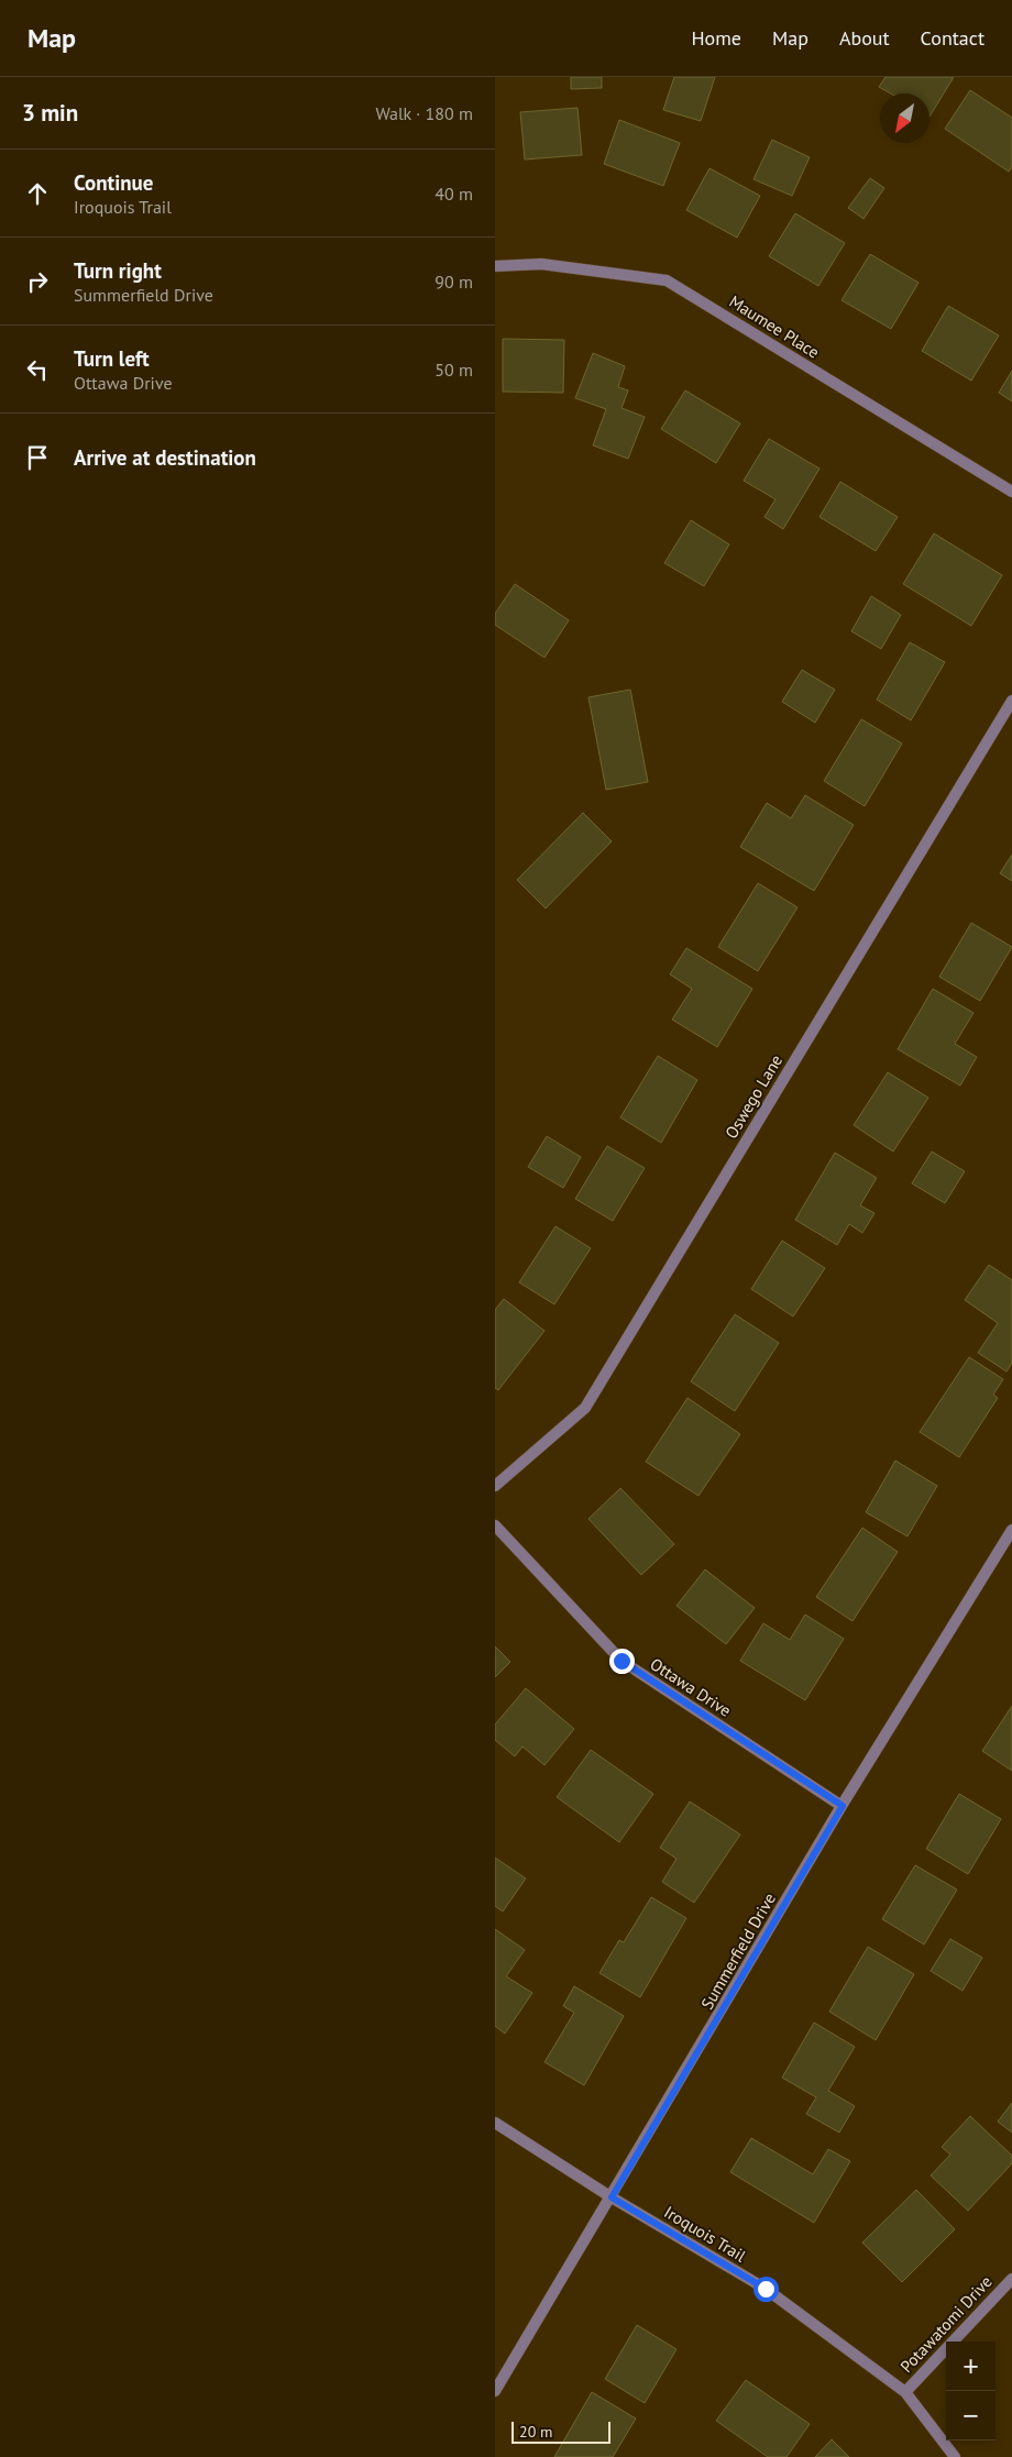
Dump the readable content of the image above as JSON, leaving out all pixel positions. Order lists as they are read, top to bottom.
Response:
{
  "streets": {
    "street": [
      "Maumee Place",
      "Oswego Lane",
      "Ottawa Drive",
      "Summerfield Drive",
      "Iroquois Trail",
      "Potawatomi Drive"
    ]
  },
  "crossings": [
    ["Ottawa Drive", "Summerfield Drive"],
    ["Summerfield Drive", "Iroquois Trail"],
    ["Iroquois Trail", "Potawatomi Drive"]
  ],
  "scale_bar": "20 m",
  "north": "bottom left",
  "page": {
    "header": "Map",
    "nav": [
      "Home",
      "Map",
      "About",
      "Contact"
    ],
    "heading": ["3 min", "Walk · 180 m"],
    "list": [
      ["Continue", "Iroquois Trail", "40 m"],
      ["Turn right", "Summerfield Drive", "90 m"],
      ["Turn left", "Ottawa Drive", "50 m"],
      "Arrive at destination"
    ],
    "map_buttons": ["+", "−"],
    "scale": "20 m"
  }
}
